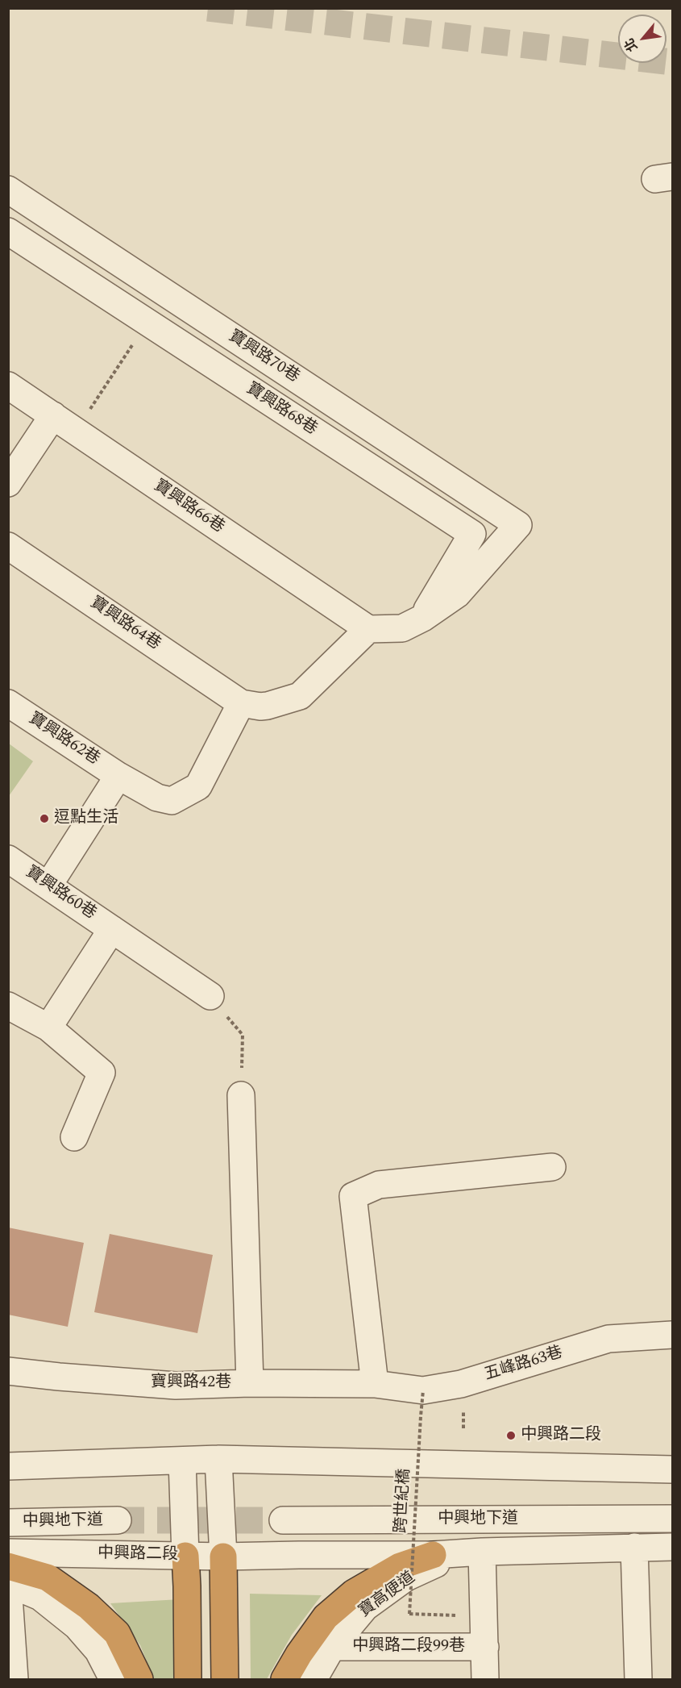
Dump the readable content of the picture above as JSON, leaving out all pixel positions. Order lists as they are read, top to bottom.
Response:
{
  "streets": {
    "street": [
      "寶興路70巷",
      "寶興路68巷",
      "寶興路66巷",
      "寶興路64巷",
      "寶興路62巷",
      "寶興路60巷",
      "五峰路63巷",
      "寶興路42巷",
      "中興地下道",
      "中興路二段",
      "寶高便道",
      "中興路二段99巷"
    ],
    "path": ["跨世紀橋"]
  },
  "crossings": [
    ["寶興路70巷", "寶興路68巷"],
    ["寶興路64巷", "寶興路62巷"],
    ["五峰路63巷", "寶興路42巷"],
    ["五峰路63巷", "跨世紀橋"],
    ["中興路二段", "寶高便道"],
    ["寶高便道", "中興路二段99巷"]
  ],
  "places": ["逗點生活", "中興路二段"],
  "north": "bottom left"
}
